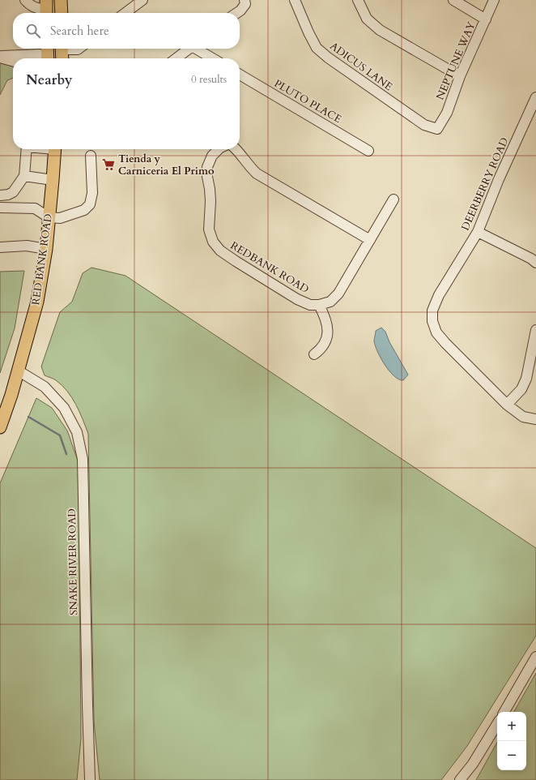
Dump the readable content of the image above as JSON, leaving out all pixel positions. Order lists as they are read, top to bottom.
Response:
{
  "streets": {
    "main road": ["RED BANK ROAD"],
    "street": [
      "NEPTUNE WAY",
      "ADICUS LANE",
      "PLUTO PLACE",
      "DEERBERRY ROAD",
      "REDBANK ROAD",
      "SNAKE RIVER ROAD"
    ]
  },
  "crossings": [
    ["NEPTUNE WAY", "ADICUS LANE"],
    ["RED BANK ROAD", "SNAKE RIVER ROAD"]
  ],
  "places": {
    "supermarket": ["Tienda y Carniceria El Primo"]
  },
  "page": {
    "search": "Search here",
    "heading": ["Nearby", "0 results"],
    "map_buttons": ["+", "−"]
  }
}
